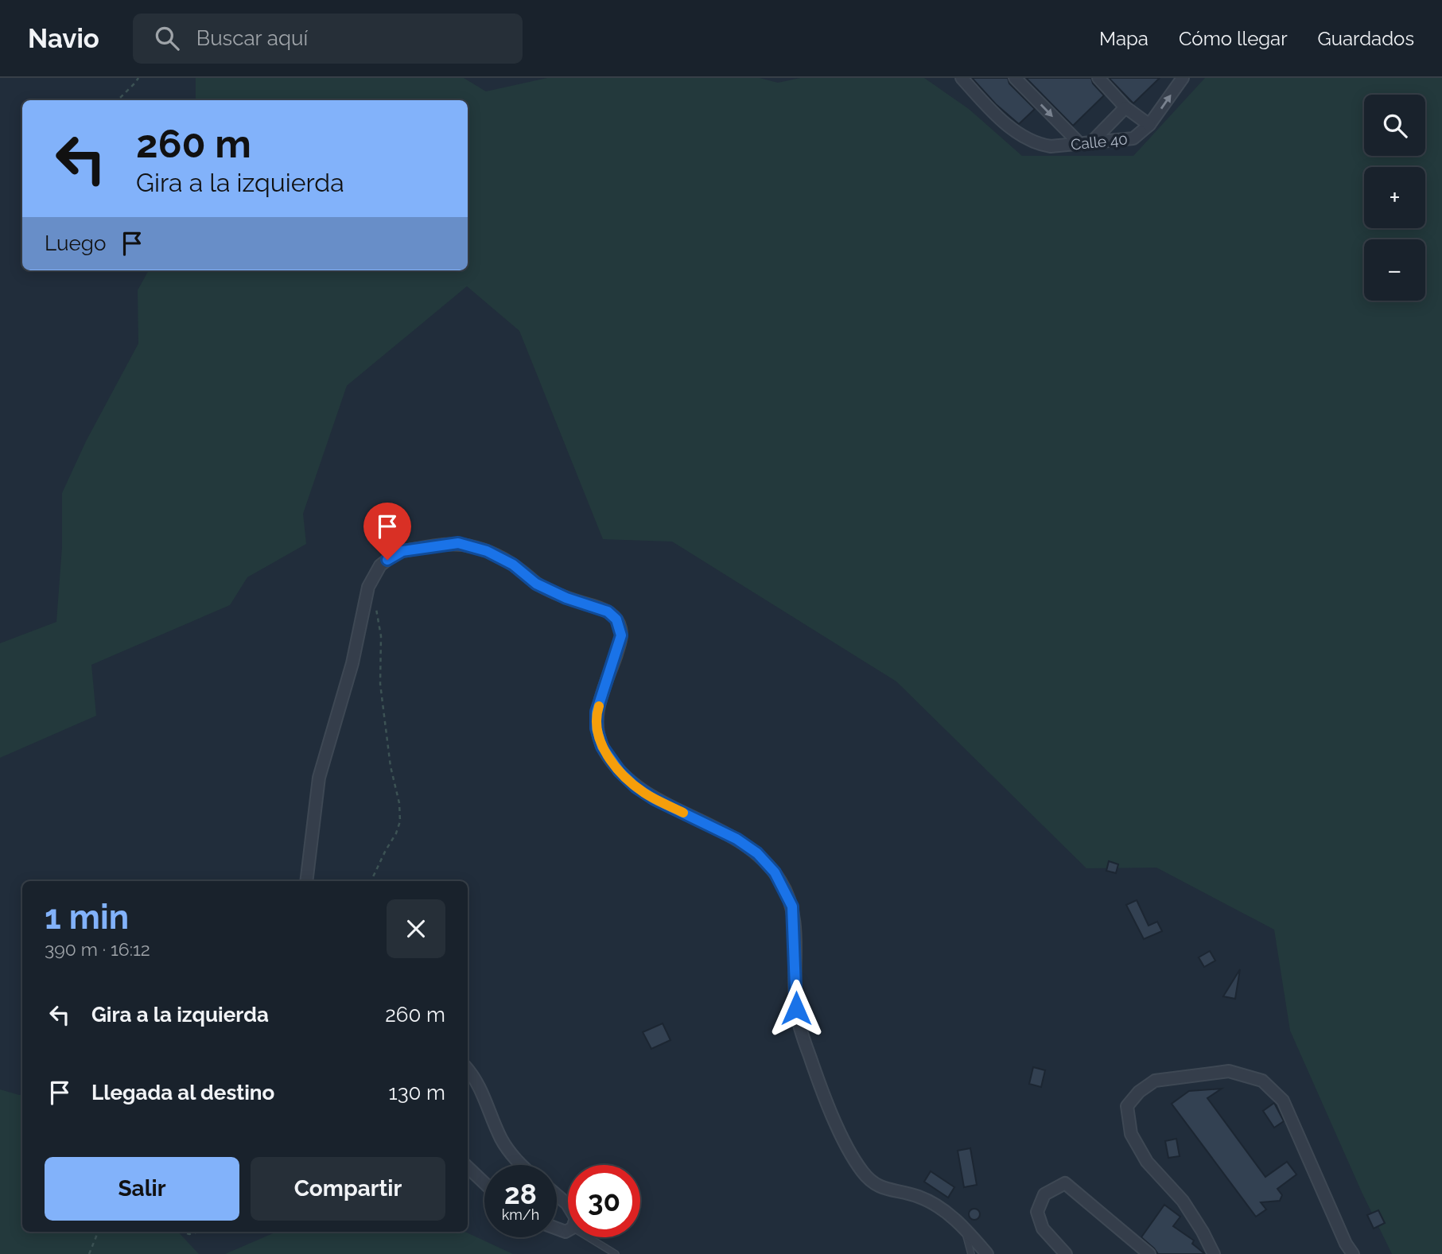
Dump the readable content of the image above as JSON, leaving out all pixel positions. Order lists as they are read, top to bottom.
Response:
{
  "streets": {
    "street": ["Calle 40"]
  },
  "page": {
    "header": "Navio",
    "search": "Buscar aquí",
    "nav": ["Mapa", "Cómo llegar", "Guardados"],
    "map_buttons": ["+", "−"],
    "turn": ["260 m", "Gira a la izquierda"],
    "then": "Luego",
    "heading": ["1 min", "390 m · 16:12"],
    "list": [
      {
        "name": "Gira a la izquierda",
        "value": "260 m"
      },
      {
        "name": "Llegada al destino",
        "value": "130 m"
      }
    ],
    "buttons": ["Salir", "Compartir"],
    "speed": "28 km/h",
    "limit": "30"
  }
}
